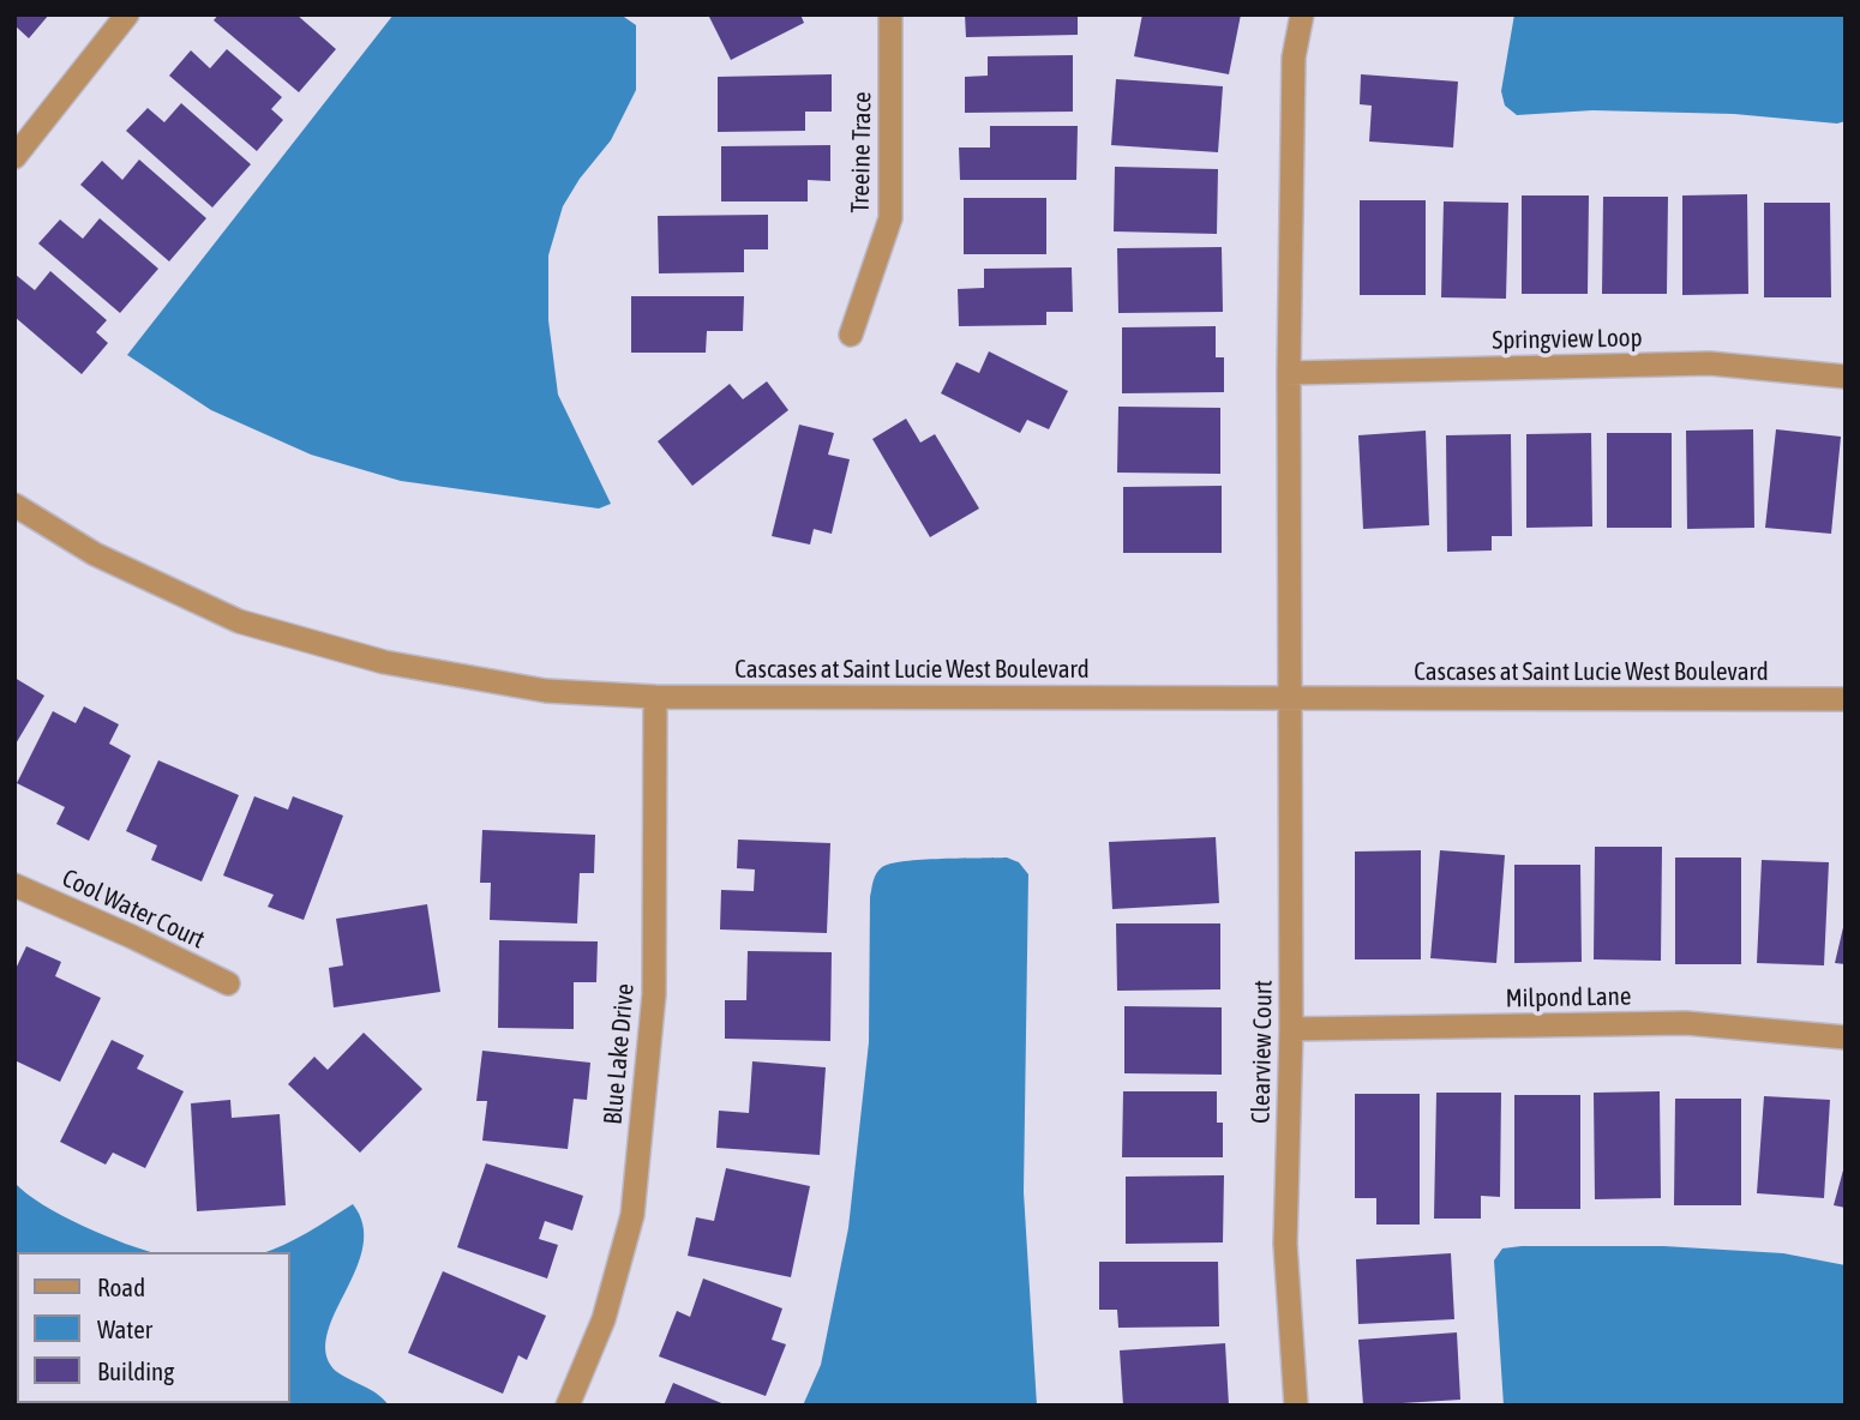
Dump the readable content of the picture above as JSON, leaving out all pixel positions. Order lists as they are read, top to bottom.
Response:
{
  "streets": {
    "street": [
      "Treeine Trace",
      "Springview Loop",
      "Cascases at Saint Lucie West Boulevard",
      "Cool Water Court",
      "Milpond Lane",
      "Clearview Court",
      "Blue Lake Drive"
    ]
  },
  "crossings": [
    ["Cascases at Saint Lucie West Boulevard", "Clearview Court"],
    ["Cascases at Saint Lucie West Boulevard", "Blue Lake Drive"],
    ["Milpond Lane", "Clearview Court"]
  ],
  "legend": ["Road", "Water", "Building"]
}
